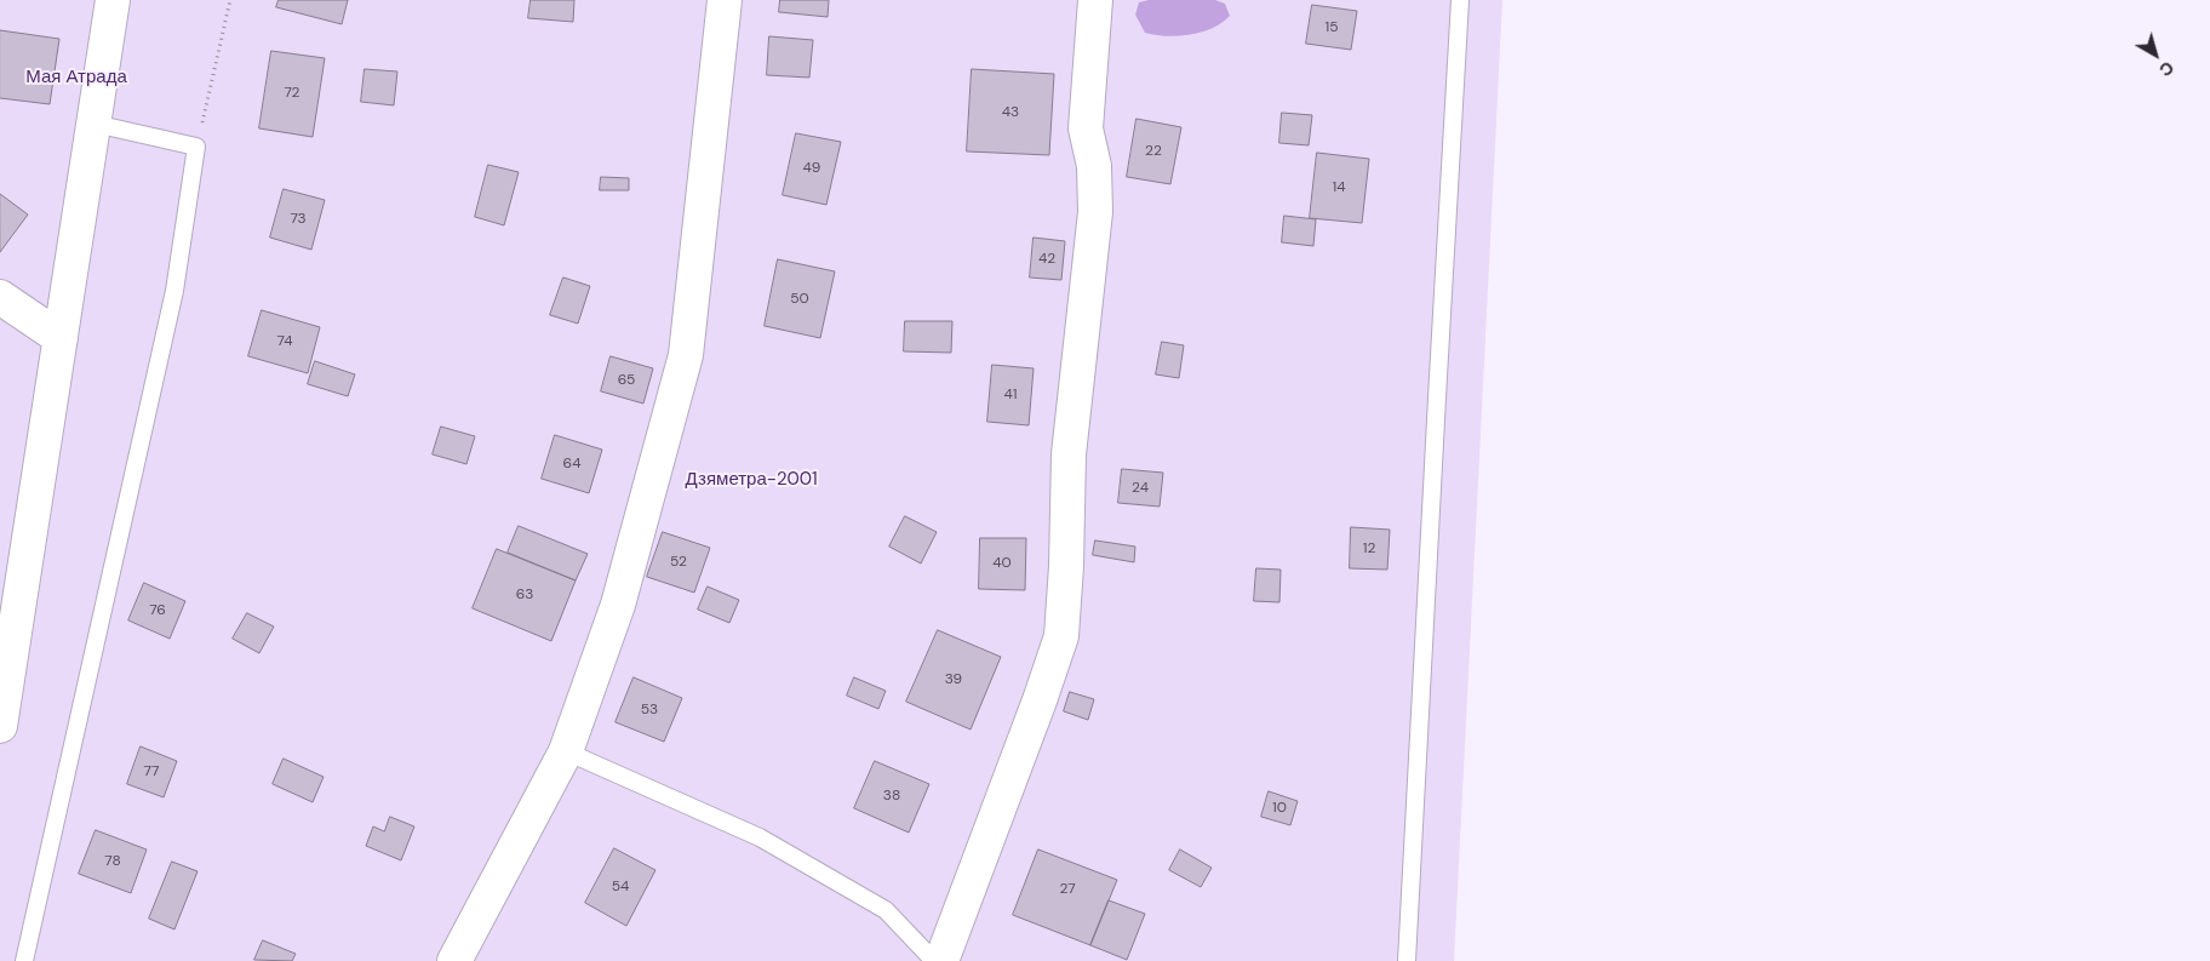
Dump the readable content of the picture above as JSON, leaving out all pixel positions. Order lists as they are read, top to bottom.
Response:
{
  "parks": ["Мая Атрада", "Дзяметра-2001"],
  "house_numbers": [
    "15",
    "72",
    "43",
    "22",
    "49",
    "14",
    "73",
    "42",
    "50",
    "74",
    "65",
    "41",
    "64",
    "24",
    "12",
    "52",
    "40",
    "63",
    "76",
    "39",
    "53",
    "77",
    "38",
    "10",
    "78",
    "54",
    "27"
  ],
  "north": "bottom right"
}
